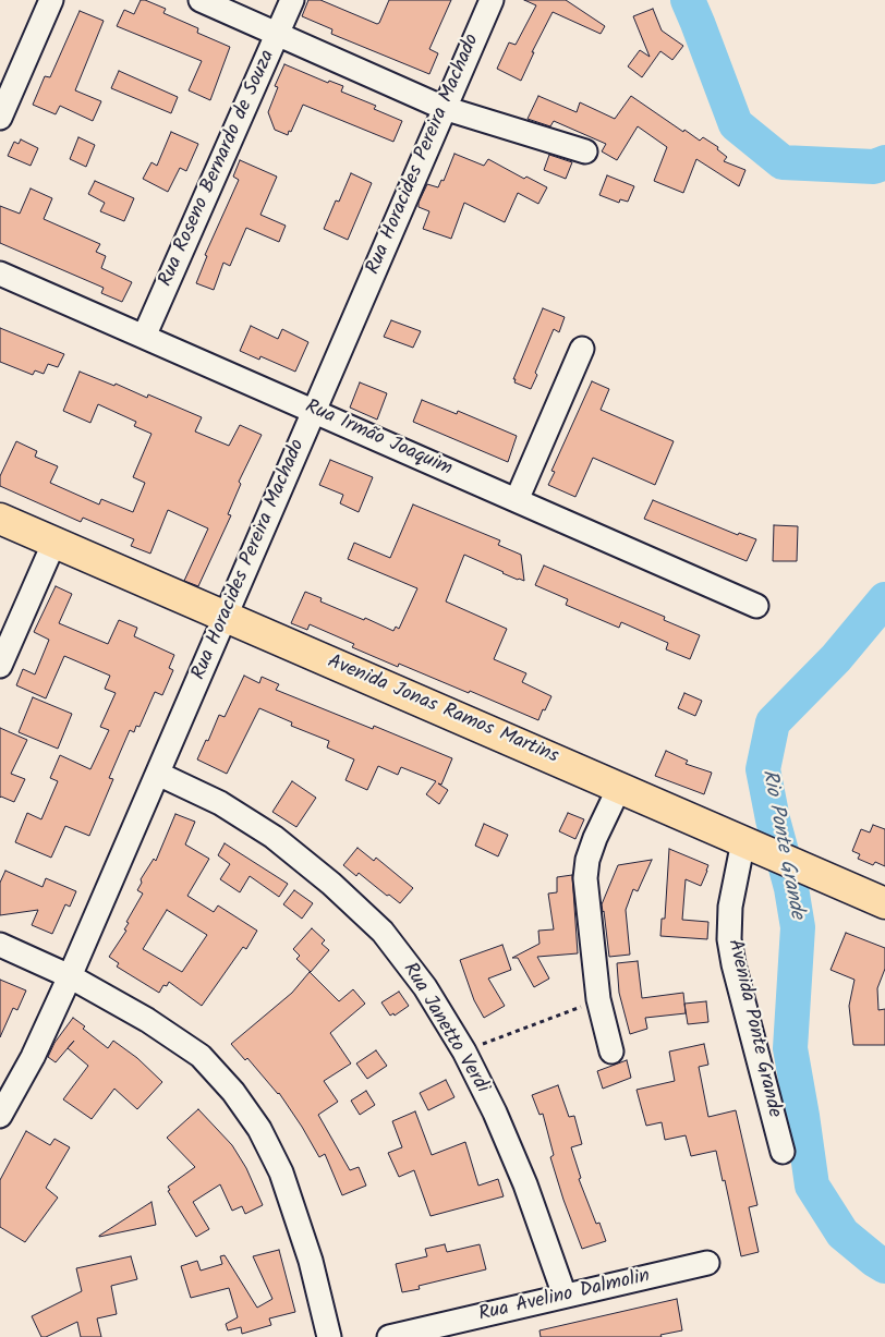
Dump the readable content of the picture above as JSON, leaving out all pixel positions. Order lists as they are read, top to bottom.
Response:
{
  "streets": {
    "main road": ["Avenida Jonas Ramos Martins"],
    "street": [
      "Rua Horacides Pereira Machado",
      "Rua Roseno Bernardo de Souza",
      "Rua Irmão Joaquim",
      "Rua Janetto Verdi",
      "Avenida Ponte Grande",
      "Rua Avelino Dalmolin"
    ]
  },
  "crossings": [
    ["Rua Horacides Pereira Machado", "Rua Irmão Joaquim"],
    ["Rua Horacides Pereira Machado", "Avenida Jonas Ramos Martins"],
    ["Rua Horacides Pereira Machado", "Rua Janetto Verdi"],
    ["Rua Roseno Bernardo de Souza", "Rua Irmão Joaquim"],
    ["Avenida Jonas Ramos Martins", "Avenida Ponte Grande"],
    ["Rua Janetto Verdi", "Rua Avelino Dalmolin"]
  ],
  "water": ["Rio Ponte Grande"]
}
